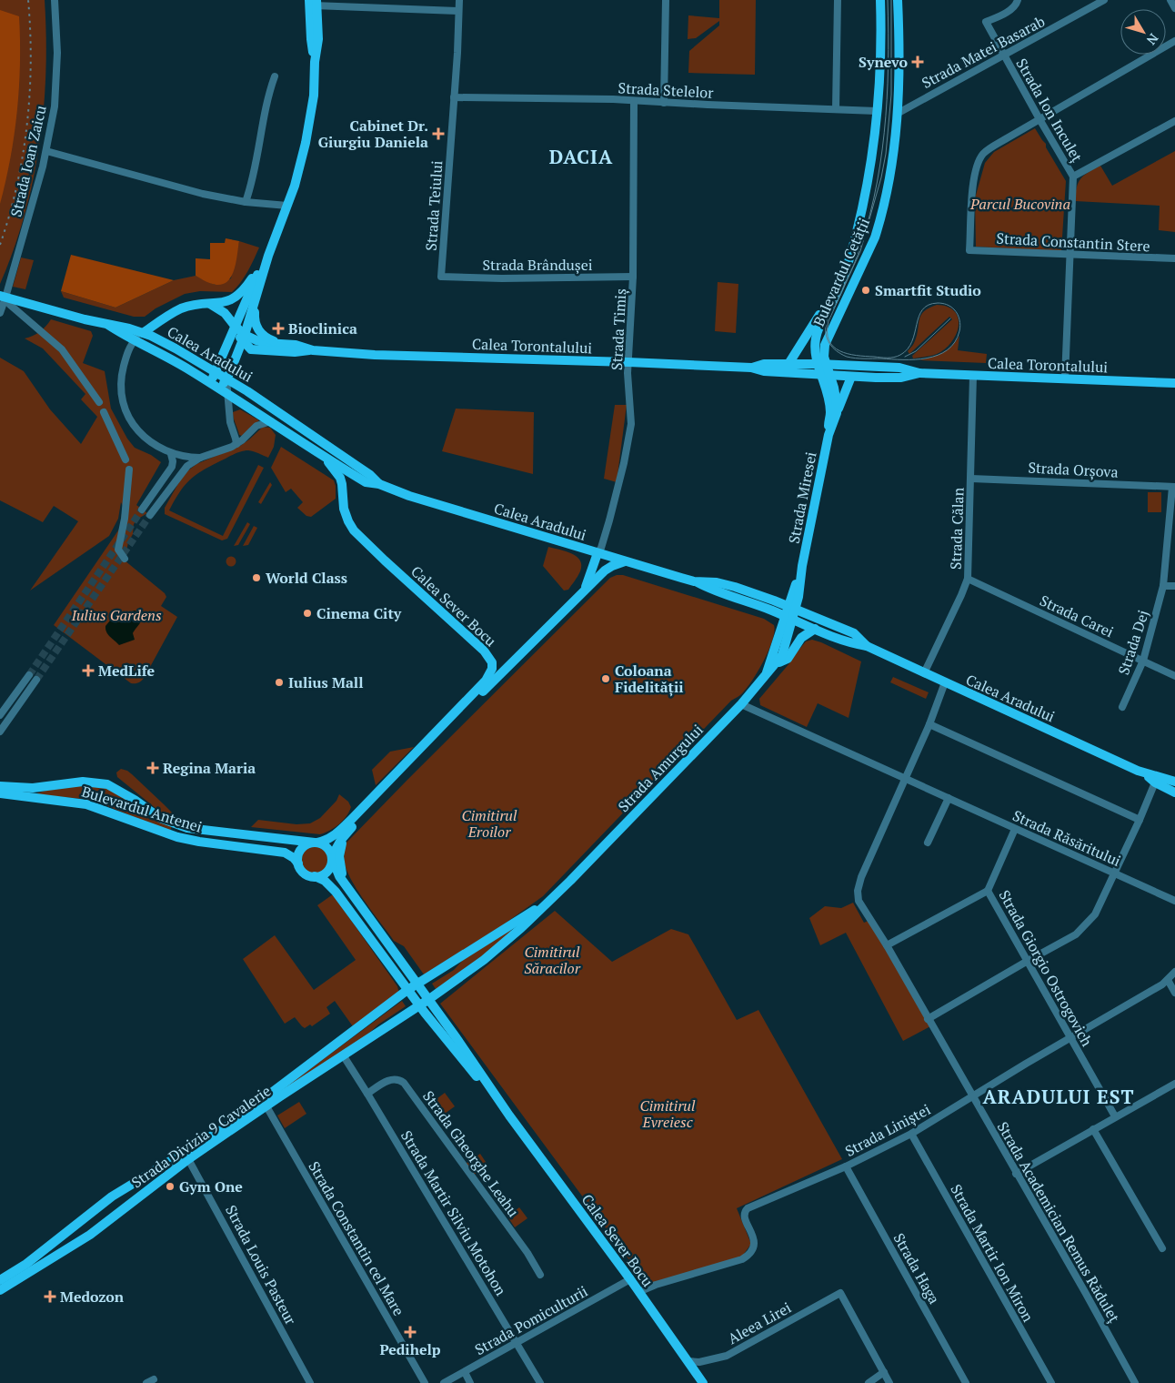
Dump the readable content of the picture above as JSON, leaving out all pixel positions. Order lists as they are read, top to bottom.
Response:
{
  "streets": {
    "main road": [
      "Bulevardul Cetății",
      "Calea Torontalului",
      "Calea Aradului",
      "Strada Miresei",
      "Calea Sever Bocu",
      "Strada Amurgului",
      "Bulevardul Antenei",
      "Strada Divizia 9 Cavalerie"
    ],
    "street": [
      "Strada Matei Basarab",
      "Strada Stelelor",
      "Strada Ion Inculeț",
      "Strada Ioan Zaicu",
      "Strada Teiului",
      "Strada Constantin Stere",
      "Strada Brândușei",
      "Strada Timiș",
      "Strada Orșova",
      "Strada Călan",
      "Strada Carei",
      "Strada Dej",
      "Strada Răsăritului",
      "Strada Giorgio Ostrogovich",
      "Strada Liniștei",
      "Strada Gheorghe Leahu",
      "Strada Martir Silviu Motohon",
      "Strada Academician Remus Răduleț",
      "Strada Constantin cel Mare",
      "Strada Martir Ion Miron",
      "Strada Louis Pasteur",
      "Strada Haga",
      "Strada Pomiculturii",
      "Aleea Lirei"
    ]
  },
  "crossings": [
    ["Strada Matei Basarab", "Strada Ion Inculeț"],
    ["Strada Matei Basarab", "Bulevardul Cetății"],
    ["Strada Stelelor", "Strada Teiului"],
    ["Strada Stelelor", "Bulevardul Cetății"],
    ["Strada Stelelor", "Strada Timiș"],
    ["Strada Ion Inculeț", "Strada Constantin Stere"],
    ["Strada Ion Inculeț", "Calea Torontalului"],
    ["Strada Ioan Zaicu", "Calea Aradului"],
    ["Strada Teiului", "Strada Brândușei"],
    ["Strada Brândușei", "Strada Timiș"],
    ["Bulevardul Cetății", "Calea Torontalului"],
    ["Bulevardul Cetății", "Strada Miresei"],
    ["Strada Timiș", "Calea Torontalului"],
    ["Strada Timiș", "Calea Aradului"],
    ["Calea Torontalului", "Strada Miresei"],
    ["Calea Torontalului", "Strada Călan"],
    ["Calea Aradului", "Strada Miresei"],
    ["Calea Aradului", "Strada Călan"],
    ["Calea Aradului", "Calea Sever Bocu"],
    ["Calea Aradului", "Strada Amurgului"],
    ["Calea Aradului", "Strada Academician Remus Răduleț"],
    ["Strada Orșova", "Strada Călan"],
    ["Strada Orșova", "Strada Dej"],
    ["Strada Miresei", "Strada Amurgului"],
    ["Strada Călan", "Strada Carei"],
    ["Calea Sever Bocu", "Strada Amurgului"],
    ["Calea Sever Bocu", "Bulevardul Antenei"],
    ["Calea Sever Bocu", "Strada Liniștei"],
    ["Calea Sever Bocu", "Strada Divizia 9 Cavalerie"],
    ["Calea Sever Bocu", "Strada Pomiculturii"],
    ["Calea Sever Bocu", "Aleea Lirei"],
    ["Strada Carei", "Strada Dej"],
    ["Strada Amurgului", "Strada Răsăritului"],
    ["Strada Amurgului", "Strada Divizia 9 Cavalerie"],
    ["Strada Răsăritului", "Strada Giorgio Ostrogovich"],
    ["Strada Răsăritului", "Strada Academician Remus Răduleț"],
    ["Strada Giorgio Ostrogovich", "Strada Liniștei"],
    ["Strada Liniștei", "Strada Academician Remus Răduleț"],
    ["Strada Liniștei", "Strada Martir Ion Miron"],
    ["Strada Liniștei", "Strada Haga"],
    ["Strada Divizia 9 Cavalerie", "Strada Martir Silviu Motohon"],
    ["Strada Divizia 9 Cavalerie", "Strada Constantin cel Mare"],
    ["Strada Divizia 9 Cavalerie", "Strada Louis Pasteur"],
    ["Strada Gheorghe Leahu", "Strada Martir Silviu Motohon"],
    ["Strada Martir Silviu Motohon", "Strada Pomiculturii"]
  ],
  "districts": ["DACIA", "ARADULUI EST"],
  "parks": [
    "Parcul Bucovina",
    "Iulius Gardens",
    "Cimitirul Eroilor",
    "Cimitirul Săracilor",
    "Cimitirul Evreiesc"
  ],
  "places": {
    "health": [
      "Synevo",
      "Cabinet Dr. Giurgiu Daniela",
      "Bioclinica",
      "MedLife",
      "Regina Maria",
      "Medozon",
      "Pedihelp"
    ],
    "other": [
      "Smartfit Studio",
      "World Class",
      "Cinema City",
      "Coloana Fidelității",
      "Iulius Mall",
      "Gym One"
    ]
  },
  "north": "bottom right"
}
